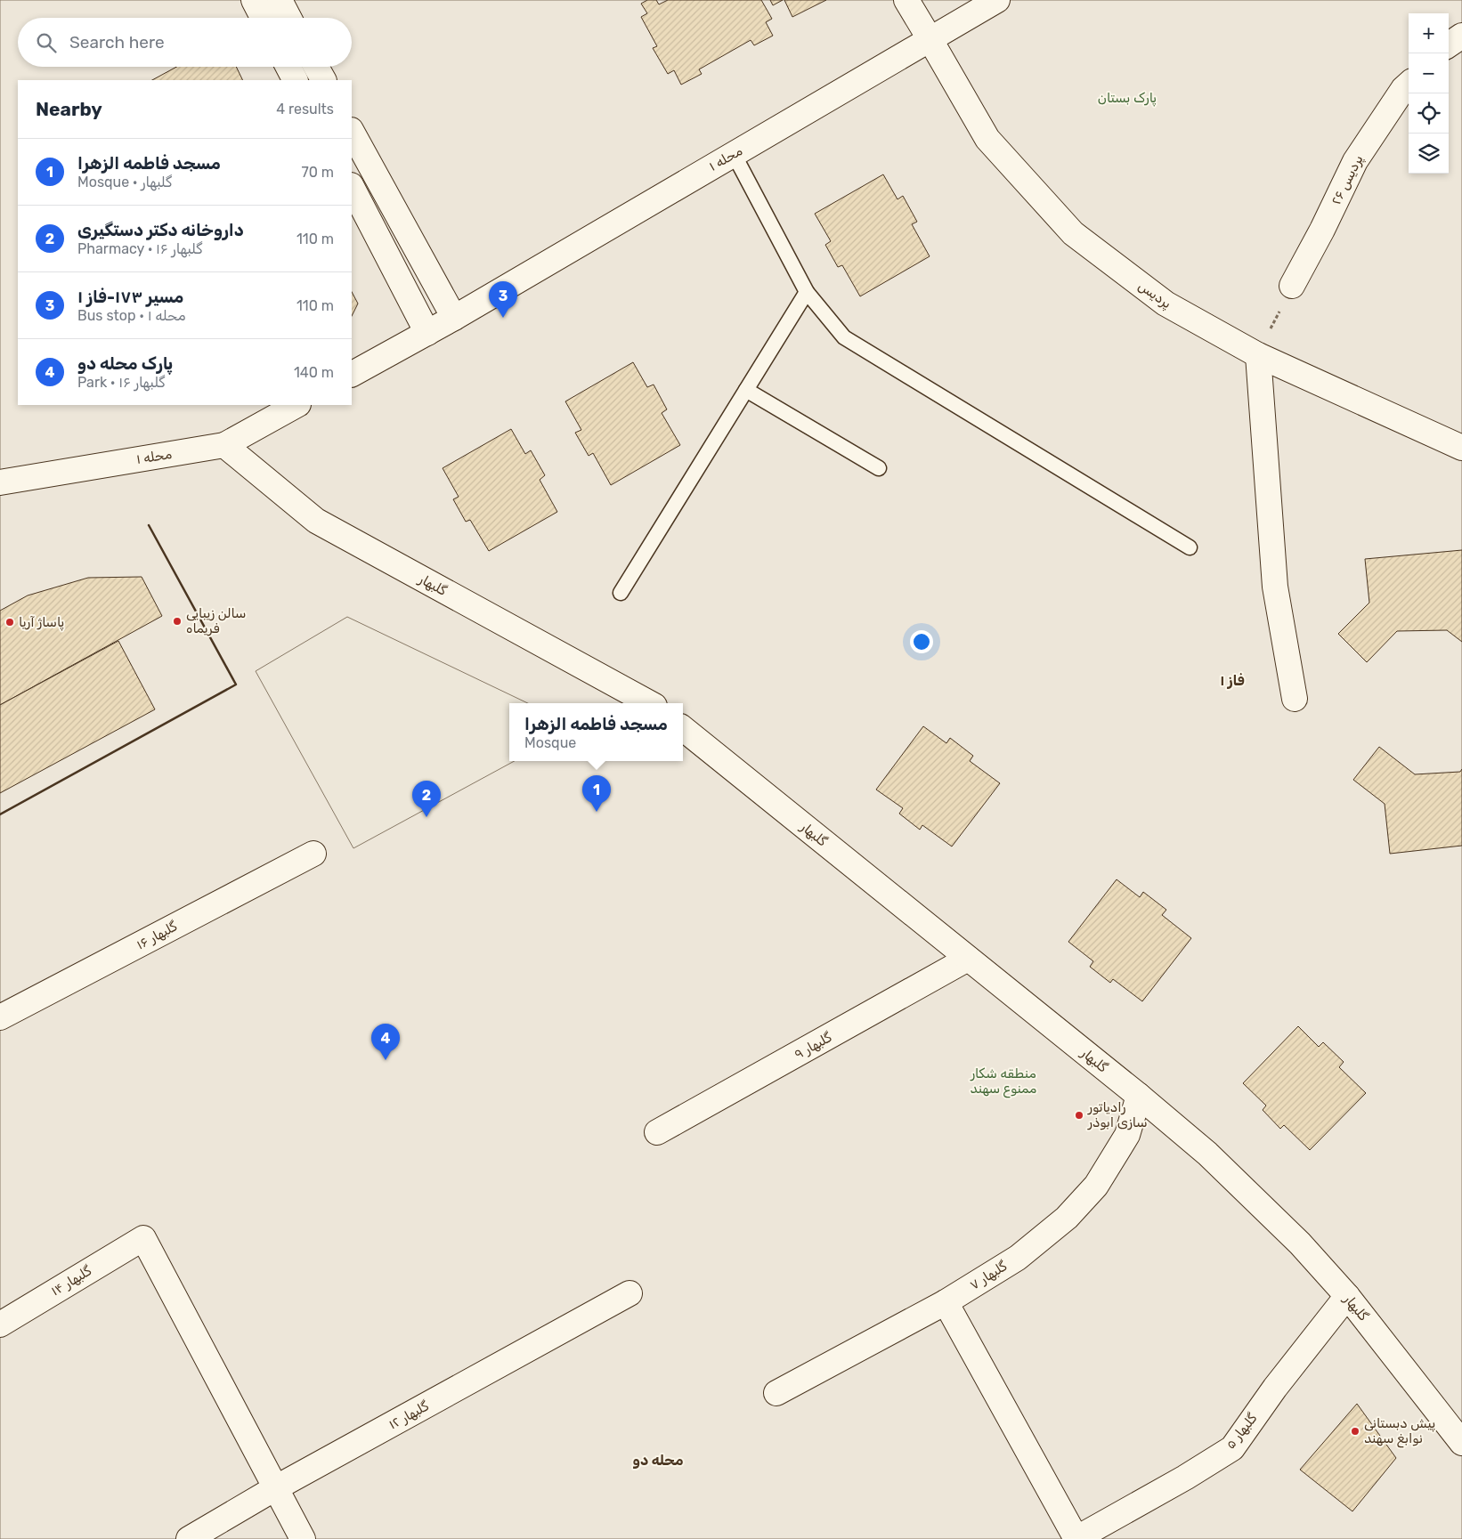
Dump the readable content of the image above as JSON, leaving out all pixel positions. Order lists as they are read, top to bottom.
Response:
{
  "streets": {
    "street": [
      "محله ۱",
      "پردیس ۲۶",
      "پردیس",
      "گلبهار",
      "گلبهار ۱۶",
      "گلبهار ۹",
      "گلبهار ۷",
      "گلبهار ۱۴",
      "گلبهار ۱۲",
      "گلبهار ۵"
    ]
  },
  "crossings": [
    ["محله ۱", "پردیس"],
    ["محله ۱", "گلبهار"],
    ["گلبهار", "گلبهار ۹"],
    ["گلبهار", "گلبهار ۷"],
    ["گلبهار", "گلبهار ۵"],
    ["گلبهار ۱۴", "گلبهار ۱۲"]
  ],
  "districts": ["فاز ۱", "محله دو"],
  "parks": ["پارک بستان", "منطقه شکار ممنوع سهند"],
  "places": [
    "سالن زیبایی فریماه",
    "پاساژ آریا",
    "رادیاتور سازی ابوذر",
    "پیش دبستانی نوابغ سهند"
  ],
  "page": {
    "map_buttons": ["+", "−"],
    "search": "Search here",
    "heading": ["Nearby", "4 results"],
    "list": [
      {
        "mark": "1",
        "name": "مسجد فاطمه الزهرا",
        "note": "Mosque · گلبهار",
        "value": "70 m"
      },
      {
        "mark": "2",
        "name": "داروخانه دکتر دستگیری",
        "note": "Pharmacy · گلبهار ۱۶",
        "value": "110 m"
      },
      {
        "mark": "3",
        "name": "مسیر ۱۷۳-فاز ۱",
        "note": "Bus stop · محله ۱",
        "value": "110 m"
      },
      {
        "mark": "4",
        "name": "پارک محله دو",
        "note": "Park · گلبهار ۱۶",
        "value": "140 m"
      }
    ],
    "pins": [
      "3",
      "1",
      "2",
      "4"
    ],
    "popup": ["مسجد فاطمه الزهرا", "Mosque"]
  }
}
